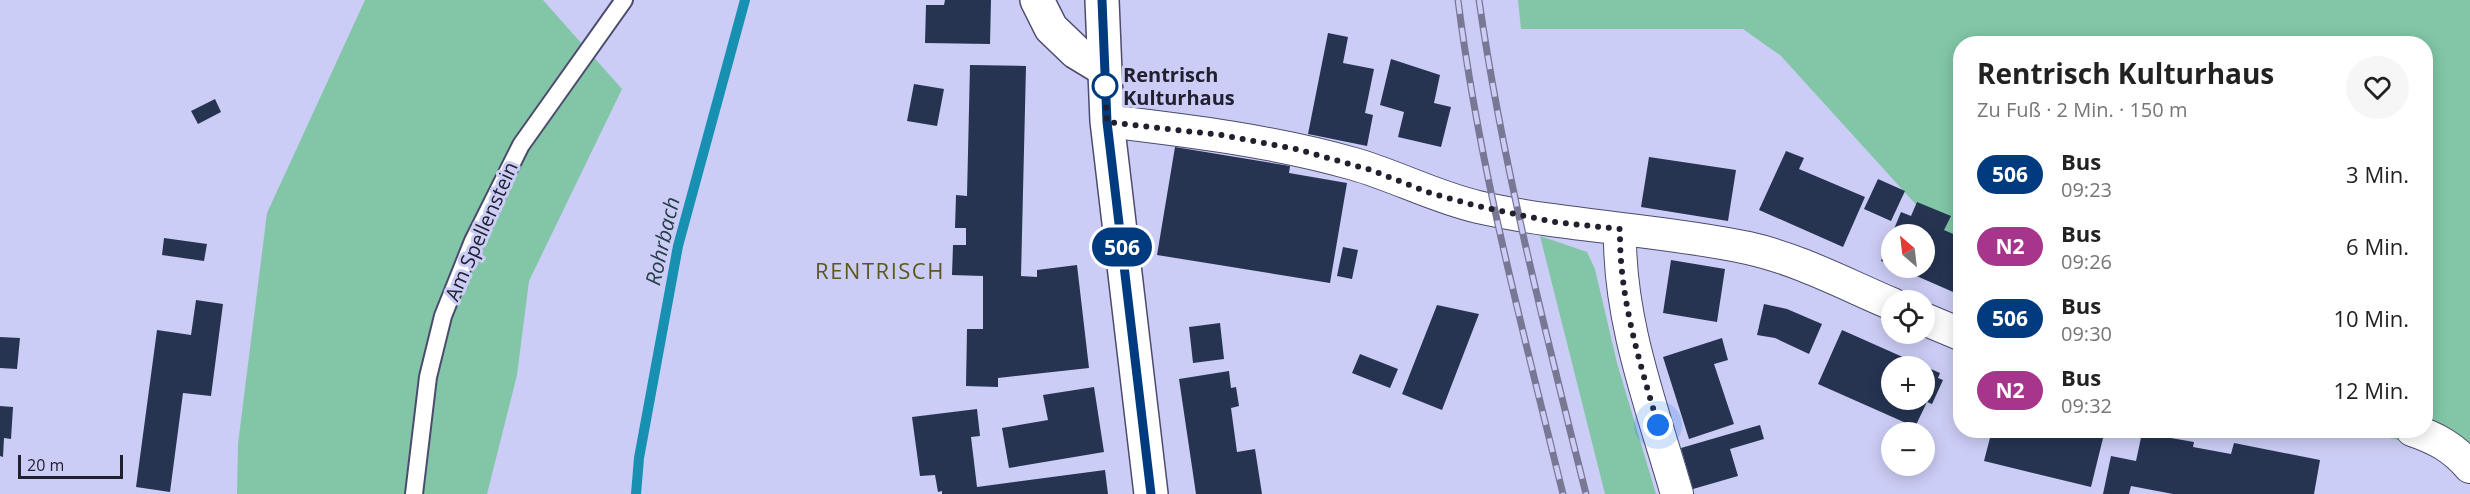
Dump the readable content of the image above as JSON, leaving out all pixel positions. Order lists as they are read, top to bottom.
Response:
{
  "streets": {
    "lane": ["Am Spellenstein"]
  },
  "districts": ["RENTRISCH"],
  "water": ["Rohrbach"],
  "places": ["Rentrisch Kulturhaus"],
  "lines": ["bus line 506"],
  "scale_bar": "20 m",
  "north": "top left",
  "page": {
    "on_map": "506",
    "heading": ["Rentrisch Kulturhaus", "Zu Fuß · 2 Min. · 150 m"],
    "list": [
      {
        "mark": "506",
        "name": "Bus",
        "note": "09:23",
        "value": "3 Min."
      },
      {
        "mark": "N2",
        "name": "Bus",
        "note": "09:26",
        "value": "6 Min."
      },
      {
        "mark": "506",
        "name": "Bus",
        "note": "09:30",
        "value": "10 Min."
      },
      {
        "mark": "N2",
        "name": "Bus",
        "note": "09:32",
        "value": "12 Min."
      }
    ],
    "map_buttons": ["+", "−"],
    "scale": "20 m"
  }
}
